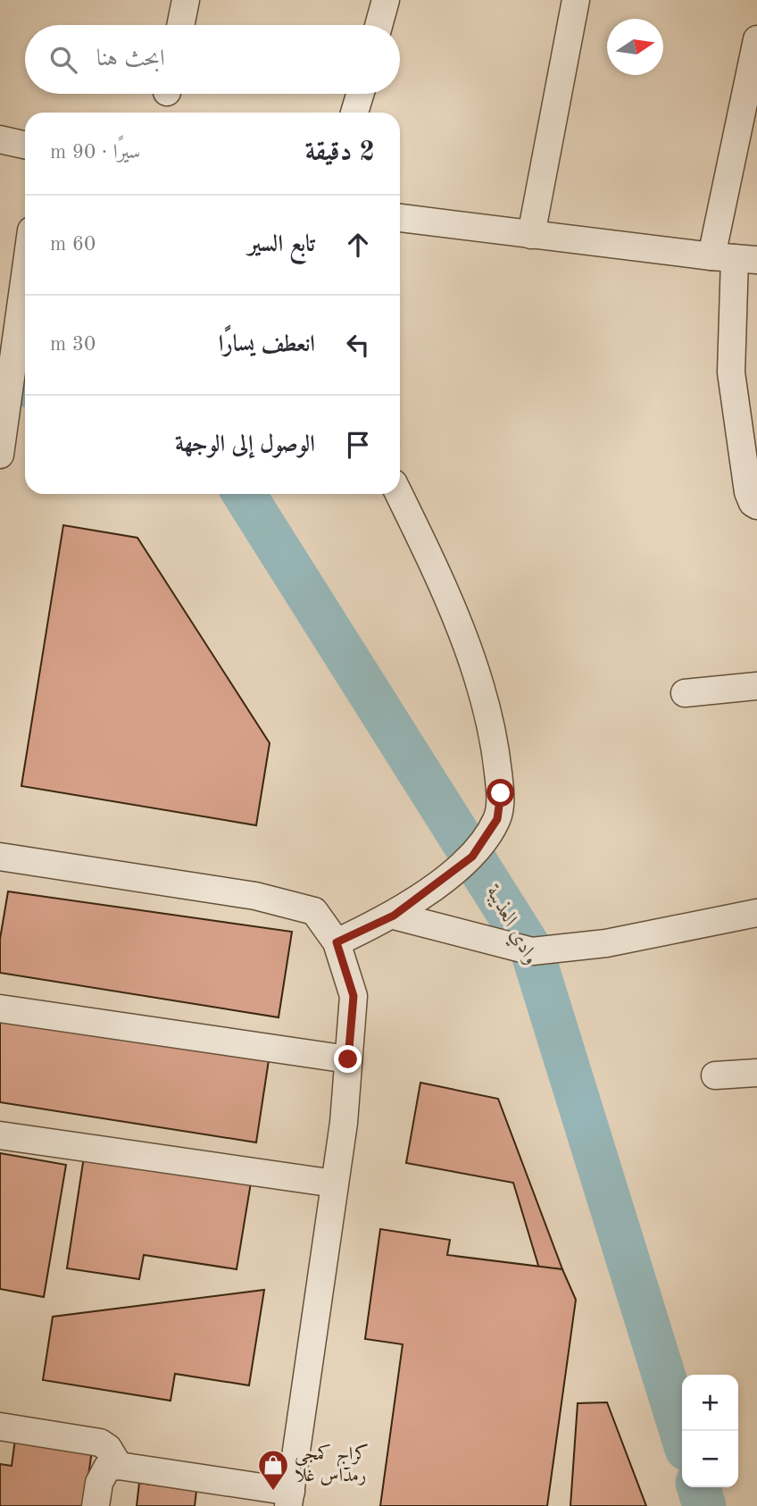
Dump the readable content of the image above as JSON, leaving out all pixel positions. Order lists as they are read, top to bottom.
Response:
{
  "water": ["وادي العذيبة"],
  "places": {
    "shop": ["كراج كمجي رمداس غلا"]
  },
  "north": "right",
  "page": {
    "search": "ابحث هنا",
    "heading": ["2 دقيقة", "سيرًا · 90 m"],
    "list": [
      ["تابع السير", "60 m"],
      ["انعطف يسارًا", "30 m"],
      "الوصول إلى الوجهة"
    ],
    "map_buttons": ["+", "−"]
  }
}
